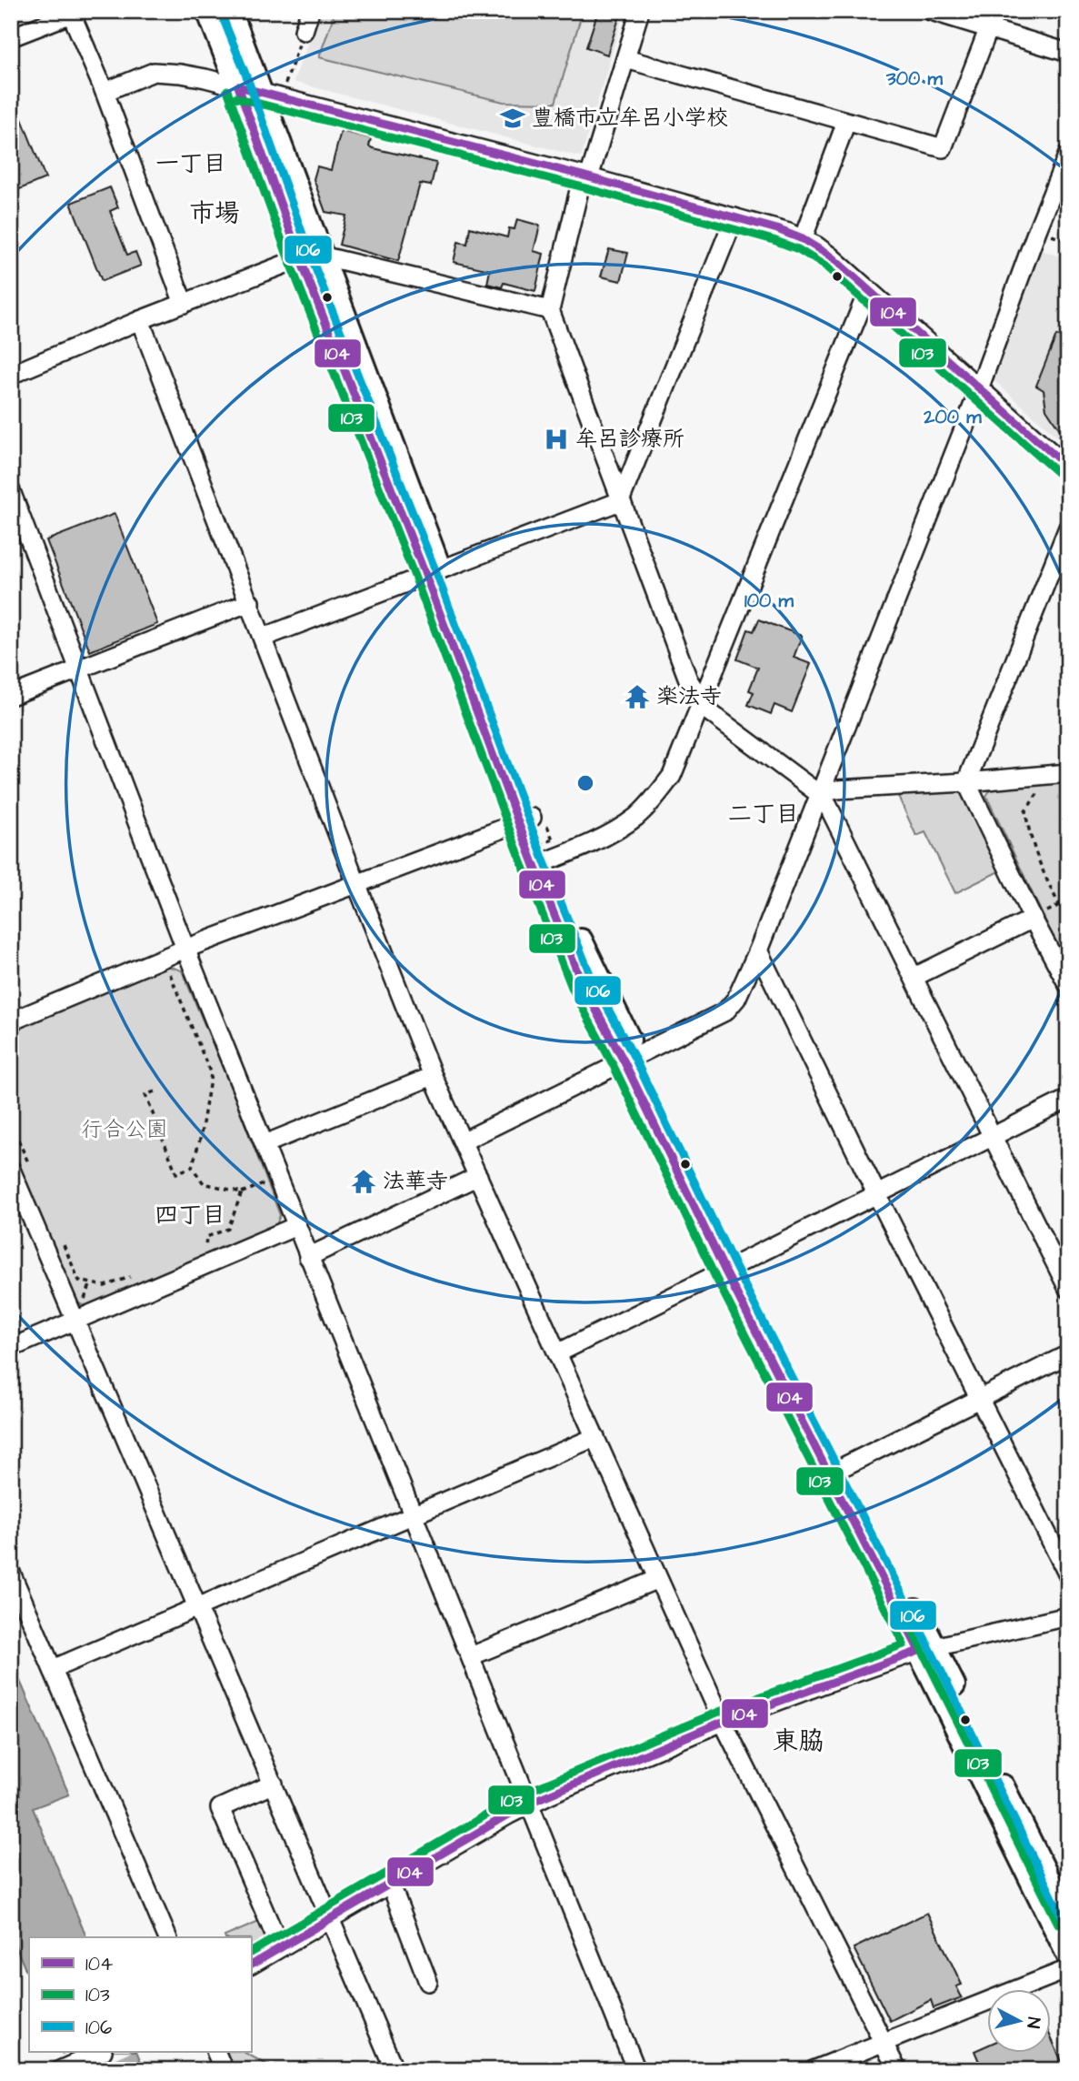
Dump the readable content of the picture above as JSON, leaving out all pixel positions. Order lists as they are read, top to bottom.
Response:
{
  "districts": [
    "一丁目",
    "市場",
    "二丁目",
    "四丁目",
    "東脇"
  ],
  "parks": ["行合公園"],
  "places": {
    "school or university": ["豊橋市立牟呂小学校"],
    "hospital": ["牟呂診療所"],
    "temple": ["楽法寺", "法華寺"]
  },
  "lines": ["transit line 106", "transit line 104", "transit line 103"],
  "legend": ["104", "103", "106"],
  "north": "right",
  "rings": ["300 m", "200 m", "100 m"]
}
